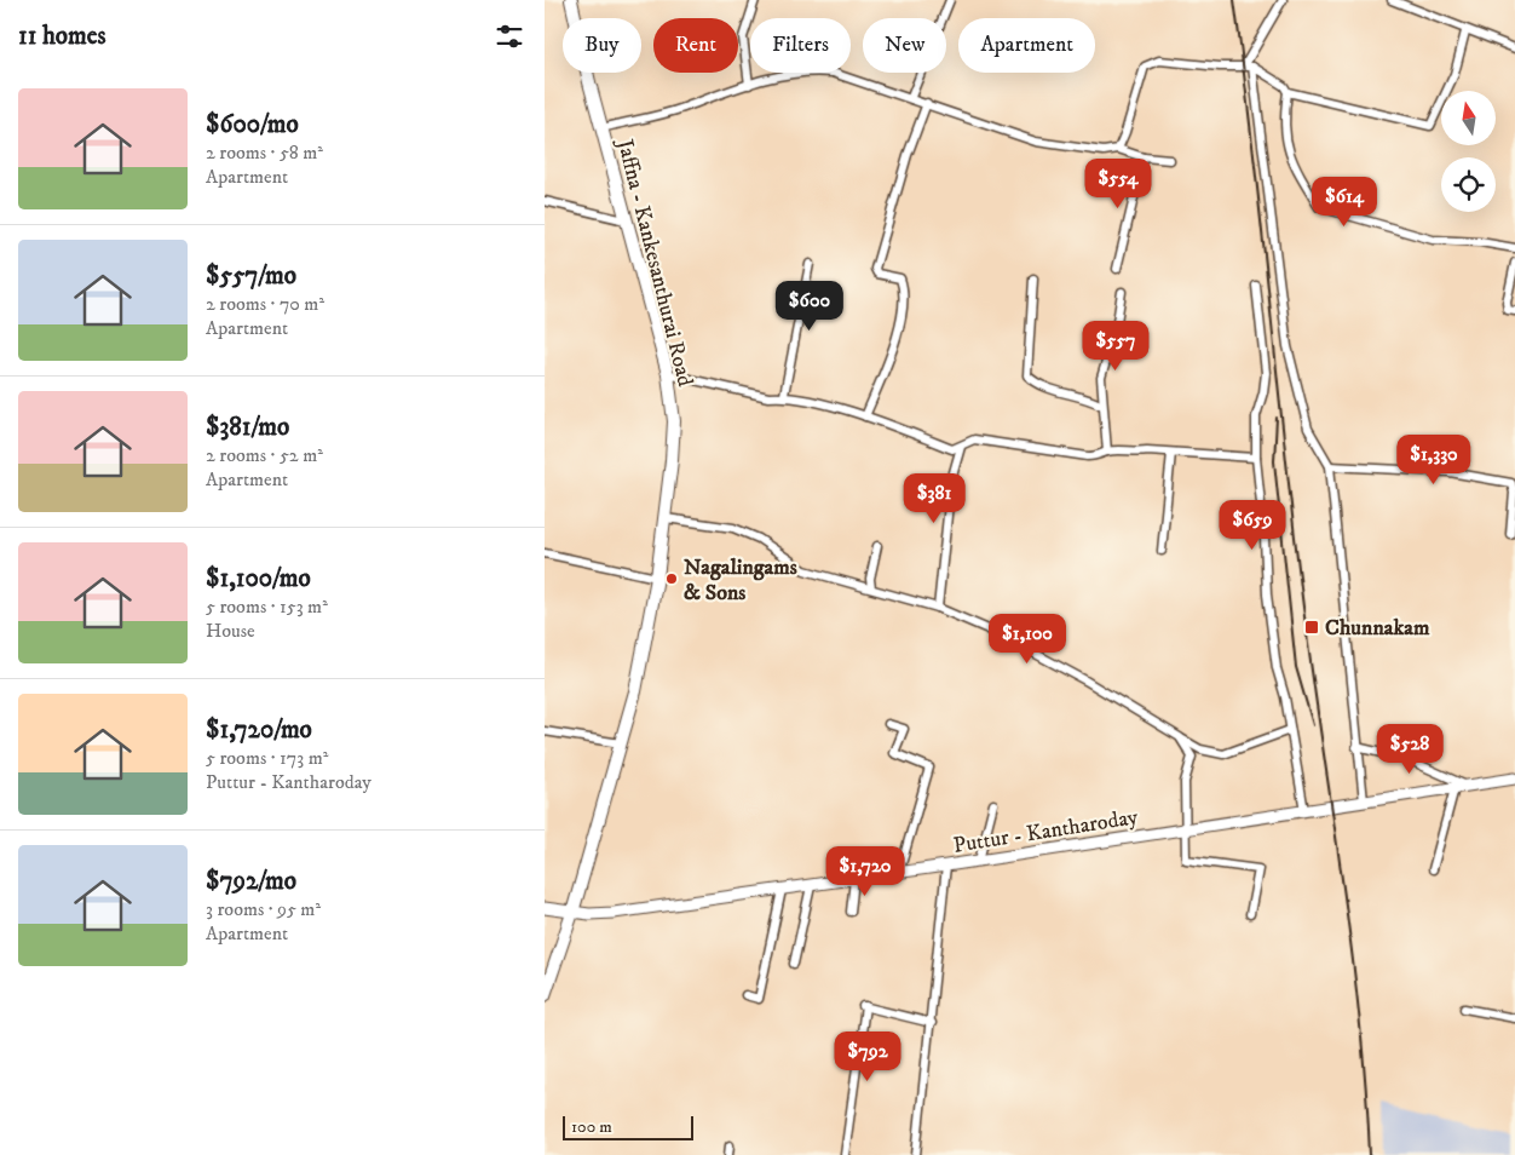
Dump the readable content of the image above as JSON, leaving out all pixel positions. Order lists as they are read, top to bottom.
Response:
{
  "streets": {
    "main road": ["Jaffna - Kankesanthurai Road", "Puttur - Kantharoday"]
  },
  "crossings": [
    ["Jaffna - Kankesanthurai Road", "Puttur - Kantharoday"]
  ],
  "places": {
    "other": ["Nagalingams & Sons"],
    "transit": ["Chunnakam"]
  },
  "scale_bar": "100 m",
  "north": "top",
  "page": {
    "heading": "11 homes",
    "chip": [
      "Buy",
      "Rent",
      "Filters",
      "New",
      "Apartment"
    ],
    "list": [
      {
        "name": "$600/mo",
        "note": "2 rooms · 58 m² · Apartment"
      },
      {
        "name": "$557/mo",
        "note": "2 rooms · 70 m² · Apartment"
      },
      {
        "name": "$381/mo",
        "note": "2 rooms · 52 m² · Apartment"
      },
      {
        "name": "$1,100/mo",
        "note": "5 rooms · 153 m² · House"
      },
      {
        "name": "$1,720/mo",
        "note": "5 rooms · 173 m² · Puttur - Kantharoday"
      },
      {
        "name": "$792/mo",
        "note": "3 rooms · 95 m² · Apartment"
      }
    ],
    "price": [
      "$554",
      "$614",
      "$600",
      "$557",
      "$1,330",
      "$381",
      "$659",
      "$1,100",
      "$528",
      "$1,720",
      "$792"
    ],
    "scale": "100 m"
  }
}
